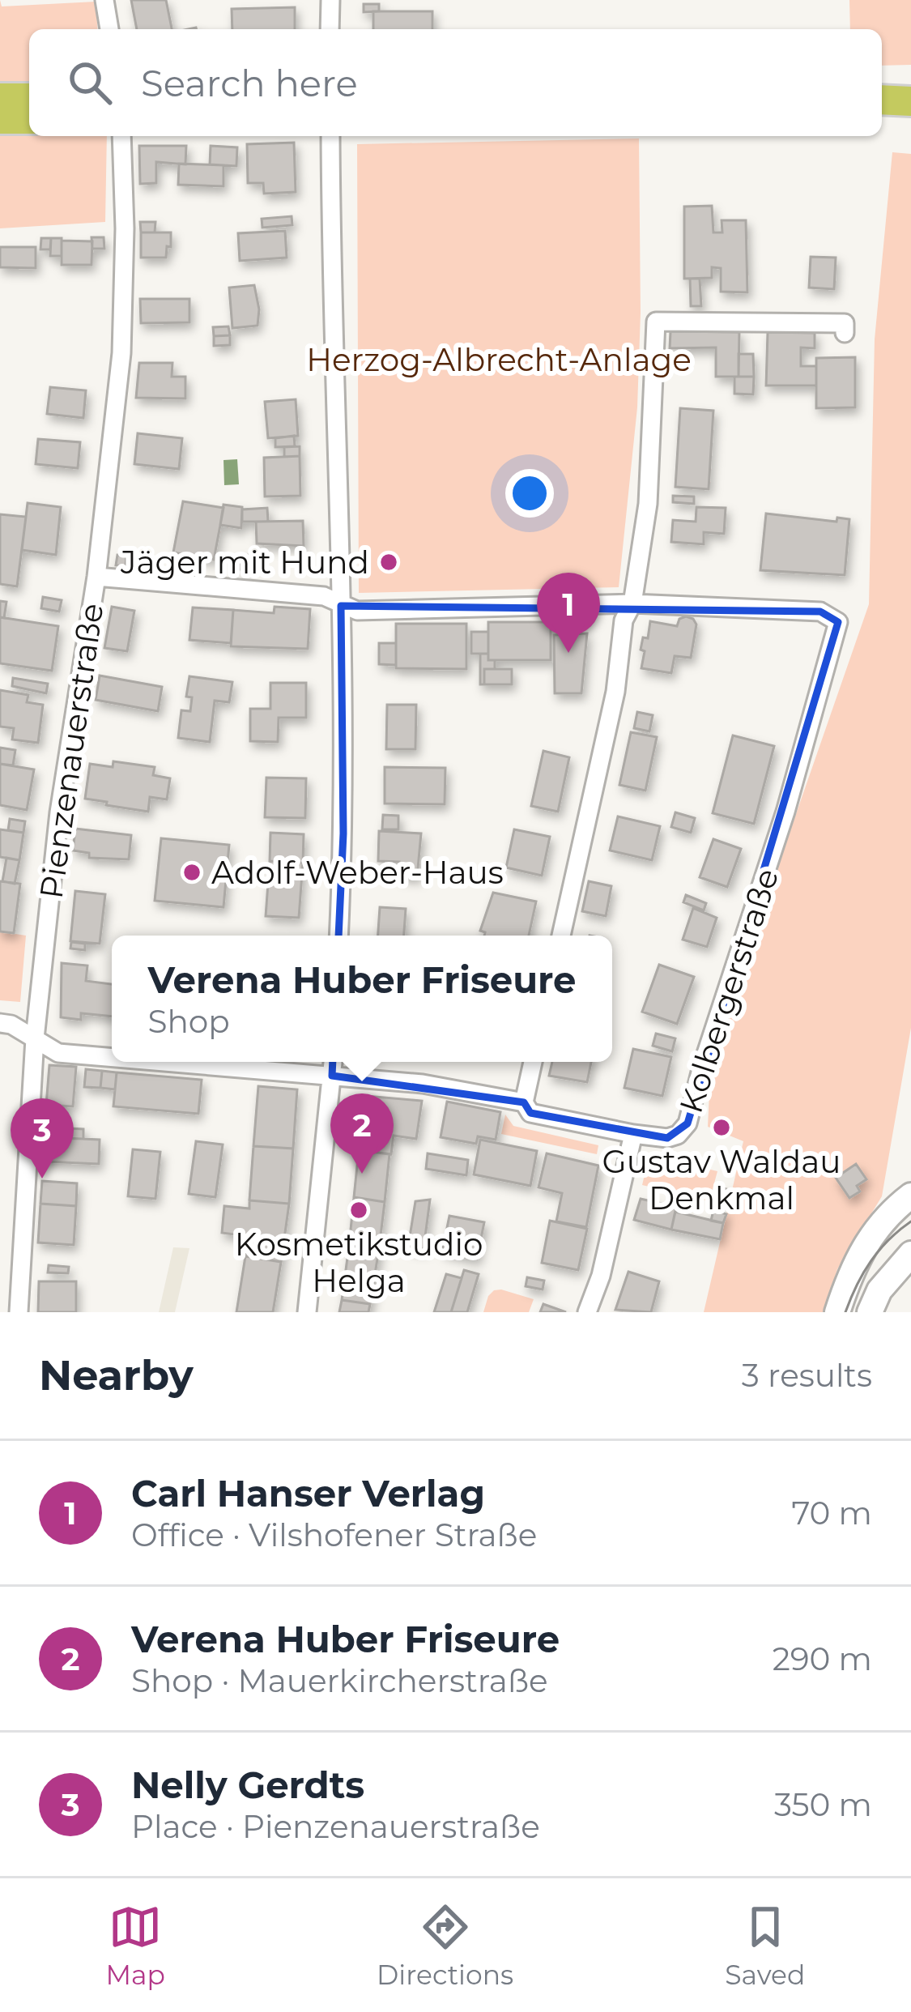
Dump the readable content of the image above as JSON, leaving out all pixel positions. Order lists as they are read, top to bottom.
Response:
{
  "streets": {
    "street": ["Pienzenauerstraße", "Kolbergerstraße"]
  },
  "parks": ["Herzog-Albrecht-Anlage"],
  "places": [
    "Jäger mit Hund",
    "Adolf-Weber-Haus",
    "Gustav Waldau Denkmal",
    "Kosmetikstudio Helga"
  ],
  "page": {
    "search": "Search here",
    "pins": ["1", "2", "3"],
    "popup": ["Verena Huber Friseure", "Shop"],
    "heading": ["Nearby", "3 results"],
    "list": [
      {
        "mark": "1",
        "name": "Carl Hanser Verlag",
        "note": "Office · Vilshofener Straße",
        "value": "70 m"
      },
      {
        "mark": "2",
        "name": "Verena Huber Friseure",
        "note": "Shop · Mauerkircherstraße",
        "value": "290 m"
      },
      {
        "mark": "3",
        "name": "Nelly Gerdts",
        "note": "Place · Pienzenauerstraße",
        "value": "350 m"
      }
    ],
    "nav": ["Map", "Directions", "Saved"]
  }
}
